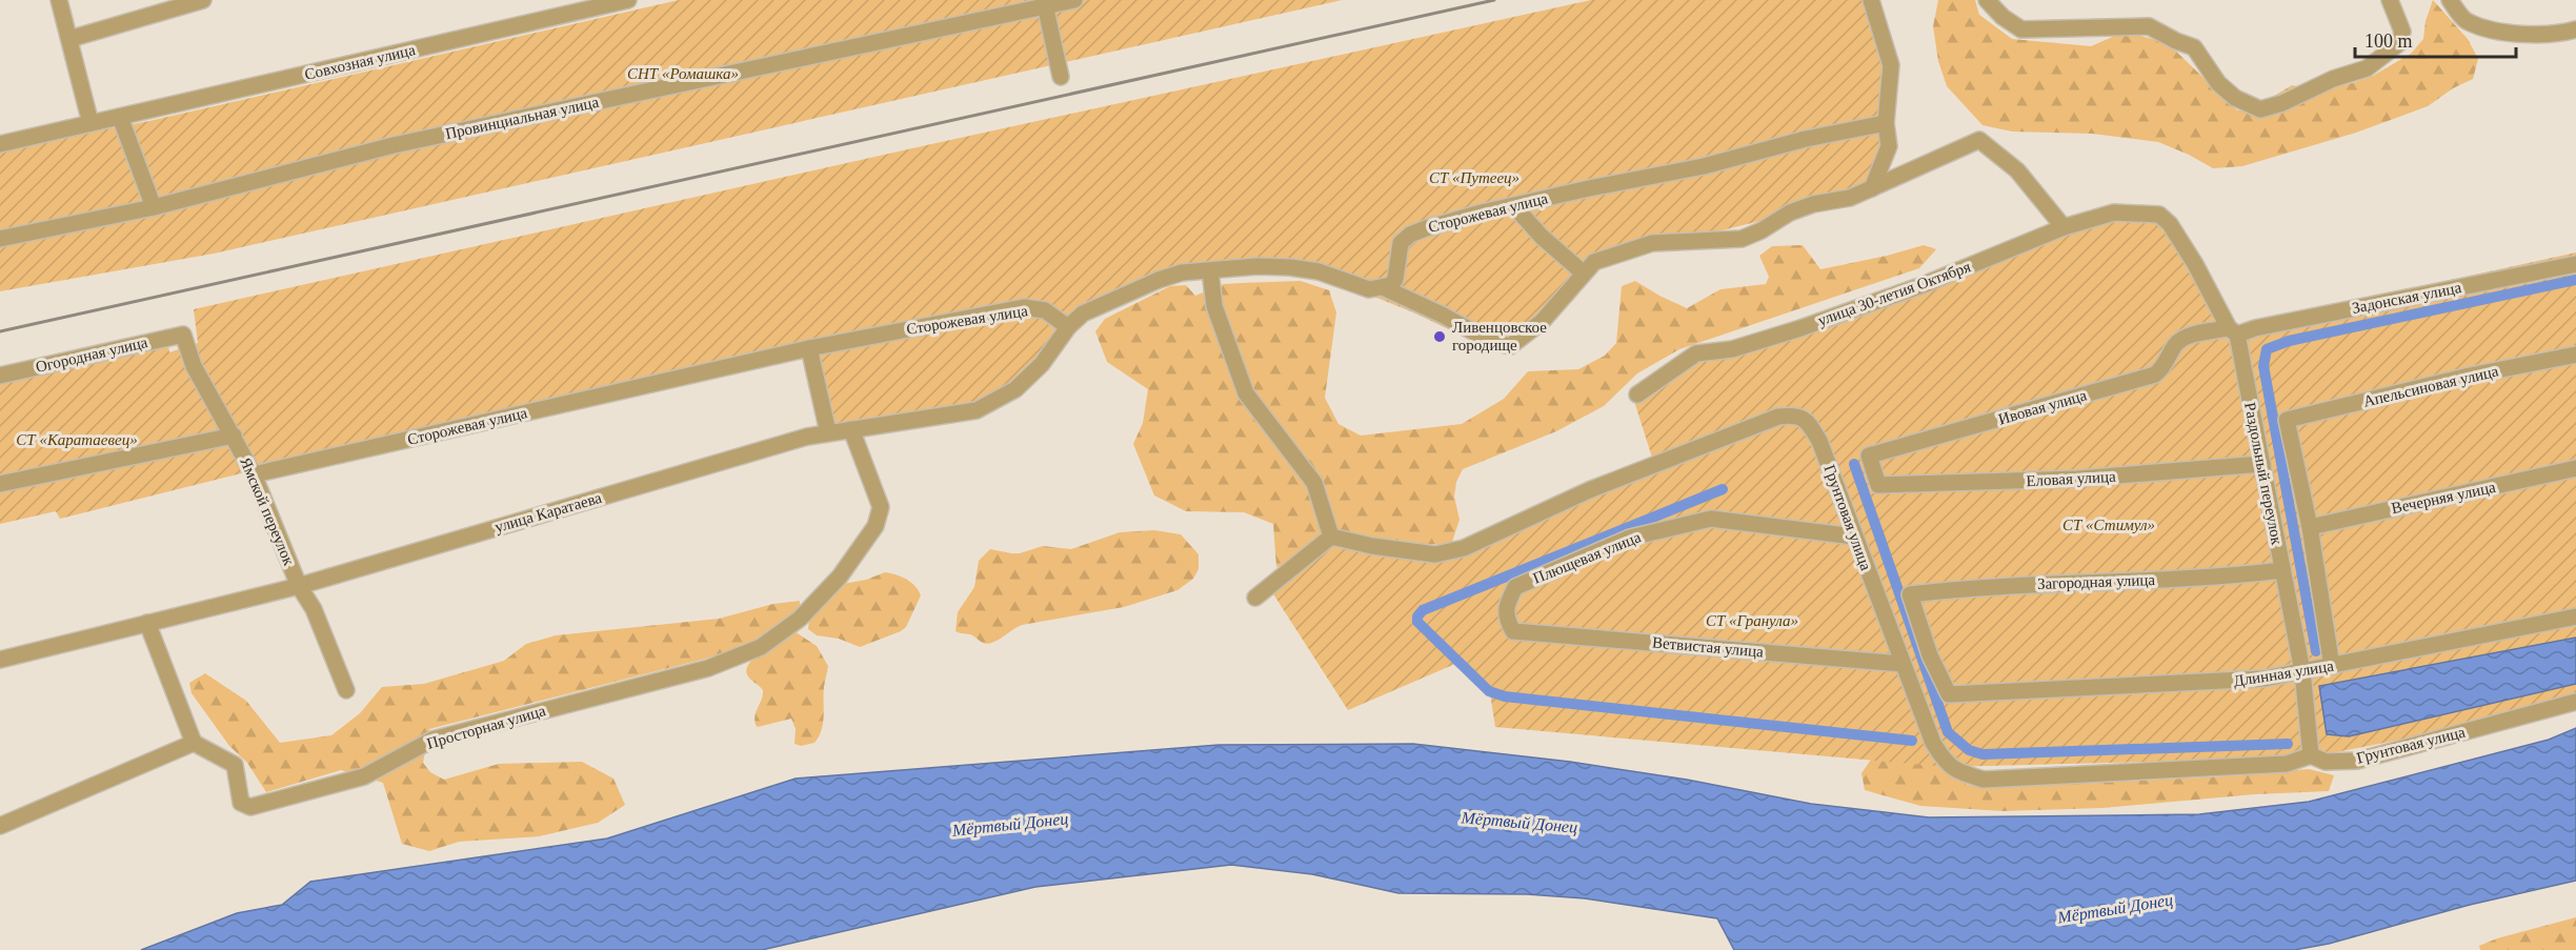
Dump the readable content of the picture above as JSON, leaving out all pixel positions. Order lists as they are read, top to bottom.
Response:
{
  "streets": {
    "street": [
      "Совхозная улица",
      "Провинциальная улица",
      "Сторожевая улица",
      "улица 30-летия Октября",
      "Задонская улица",
      "Огородная улица",
      "Апельсиновая улица",
      "Ивовая улица",
      "Раздольный переулок",
      "Еловая улица",
      "Вечерняя улица",
      "Ямской переулок",
      "улица Каратаева",
      "Грунтовая улица",
      "Плющевая улица",
      "Загородная улица",
      "Ветвистая улица",
      "Длинная улица",
      "Просторная улица"
    ]
  },
  "crossings": [
    ["Сторожевая улица", "Ямской переулок"],
    ["Сторожевая улица", "улица Каратаева"],
    ["улица 30-летия Октября", "Раздольный переулок"],
    ["Задонская улица", "Ивовая улица"],
    ["Задонская улица", "Раздольный переулок"],
    ["Огородная улица", "Ямской переулок"],
    ["Апельсиновая улица", "Вечерняя улица"],
    ["Ивовая улица", "Раздольный переулок"],
    ["Ивовая улица", "Еловая улица"],
    ["Раздольный переулок", "Еловая улица"],
    ["Раздольный переулок", "Грунтовая улица"],
    ["Раздольный переулок", "Загородная улица"],
    ["Раздольный переулок", "Длинная улица"],
    ["Ямской переулок", "улица Каратаева"],
    ["улица Каратаева", "Просторная улица"],
    ["Грунтовая улица", "Плющевая улица"],
    ["Грунтовая улица", "Ветвистая улица"],
    ["Плющевая улица", "Ветвистая улица"],
    ["Загородная улица", "Длинная улица"]
  ],
  "water": ["Мёртвый Донец"],
  "parks": [
    "СНТ «Ромашка»",
    "СТ «Путеец»",
    "СТ «Каратаевец»",
    "СТ «Стимул»",
    "СТ «Гранула»"
  ],
  "places": ["Ливенцовское городище"],
  "scale_bar": "100 m"
}
